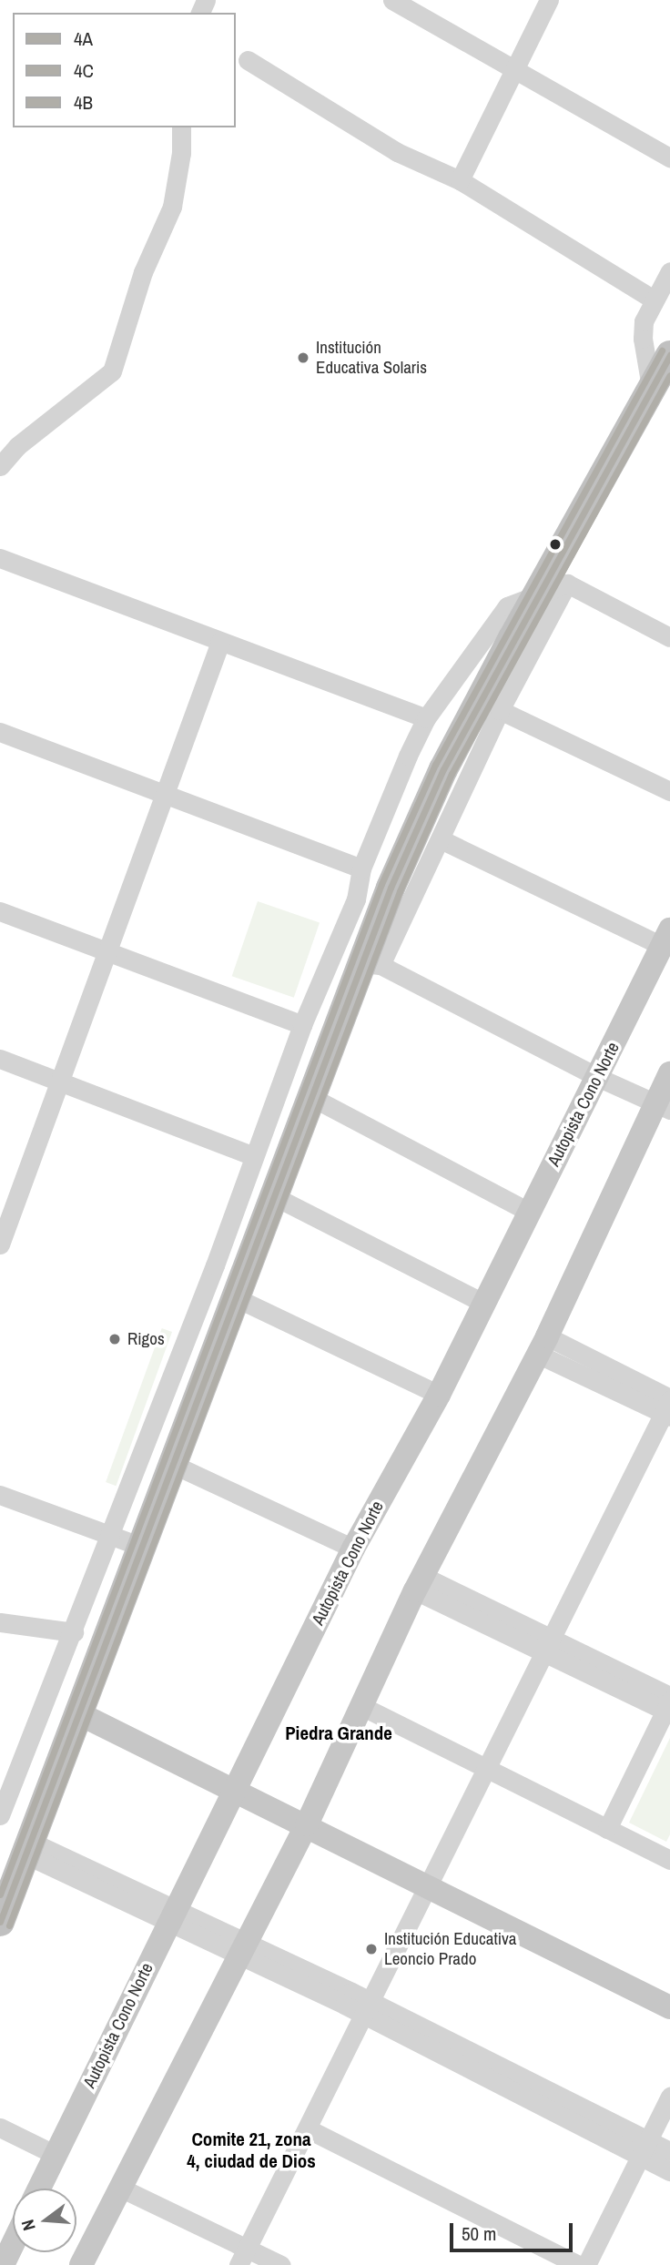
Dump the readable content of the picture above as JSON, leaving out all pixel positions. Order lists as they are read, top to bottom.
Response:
{
  "streets": {
    "main road": ["Autopista Cono Norte"]
  },
  "districts": ["Piedra Grande", "Comite 21, zona 4, ciudad de Dios"],
  "places": ["Institución Educativa Solaris", "Rigos", "Institución Educativa Leoncio Prado"],
  "lines": ["transit line 4B", "transit line 4A", "transit line 4C"],
  "legend": ["4A", "4C", "4B"],
  "scale_bar": "50 m",
  "north": "left"
}
